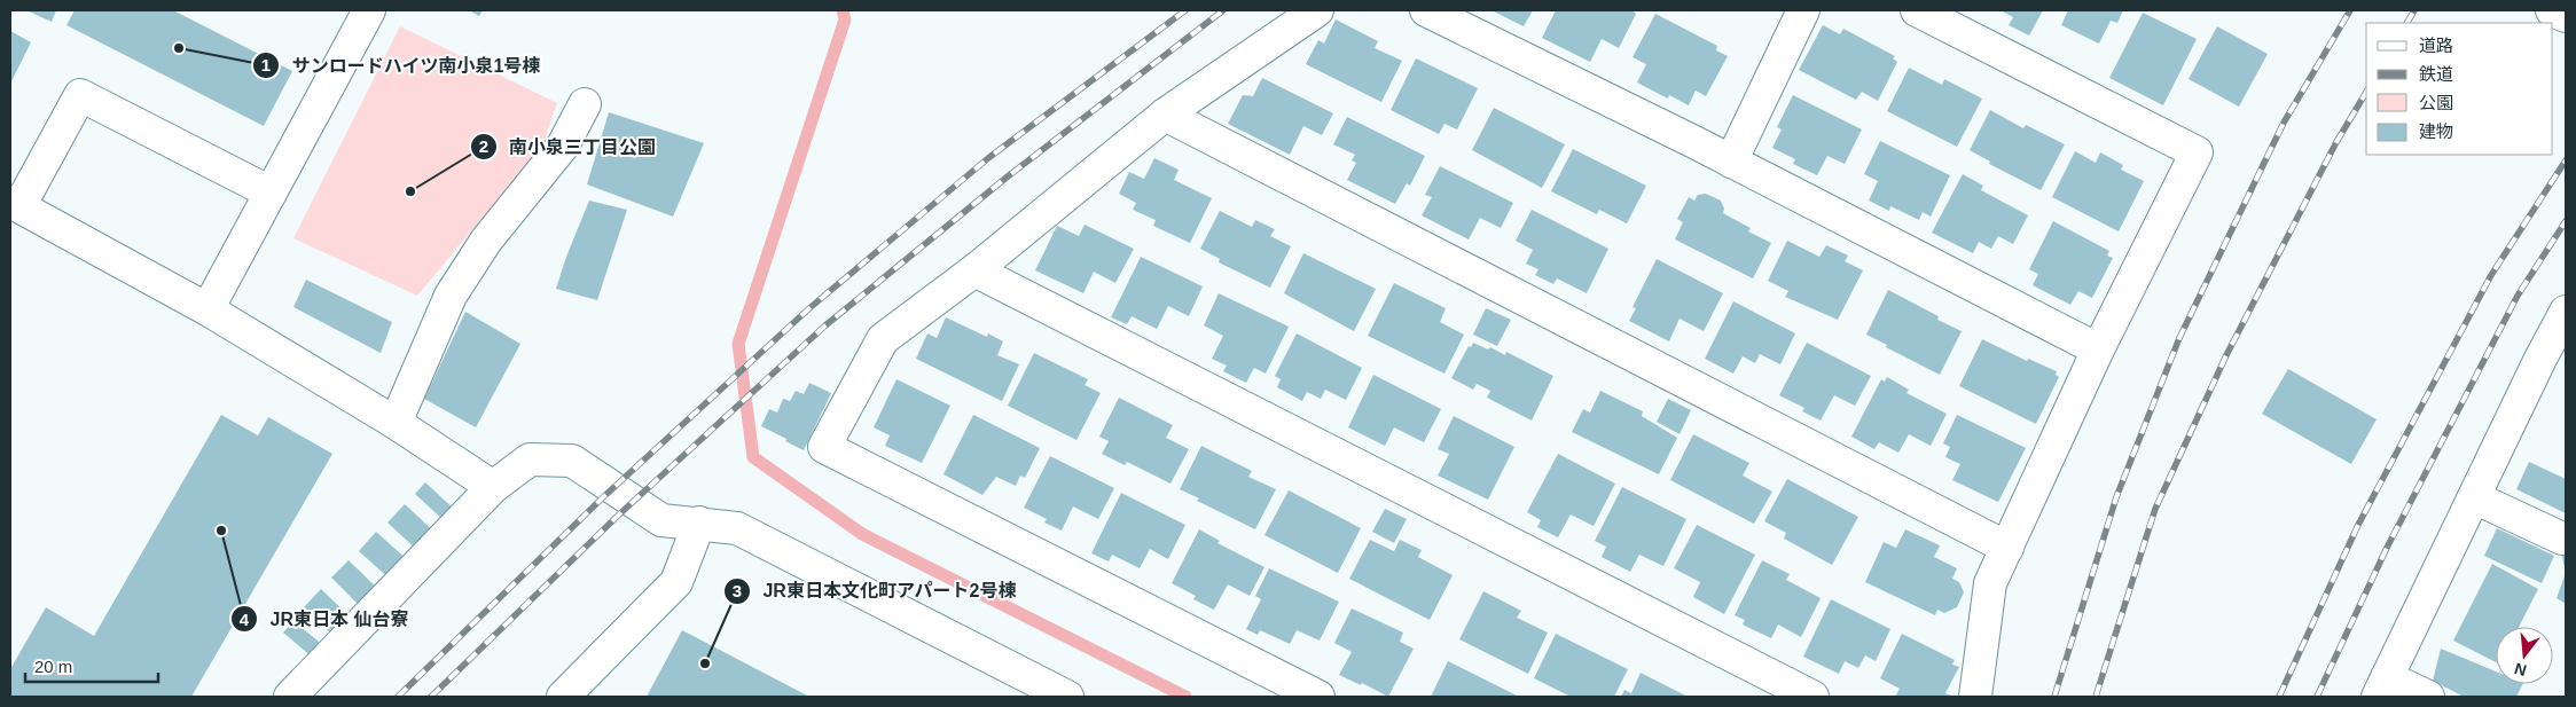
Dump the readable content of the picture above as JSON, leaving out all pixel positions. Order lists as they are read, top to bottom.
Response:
{
  "places": [
    "サンロードハイツ南小泉1号棟",
    "南小泉三丁目公園",
    "JR東日本 仙台寮",
    "JR東日本文化町アパート2号棟"
  ],
  "legend": [
    "道路",
    "鉄道",
    "公園",
    "建物"
  ],
  "scale_bar": "20 m",
  "north": "bottom"
}
